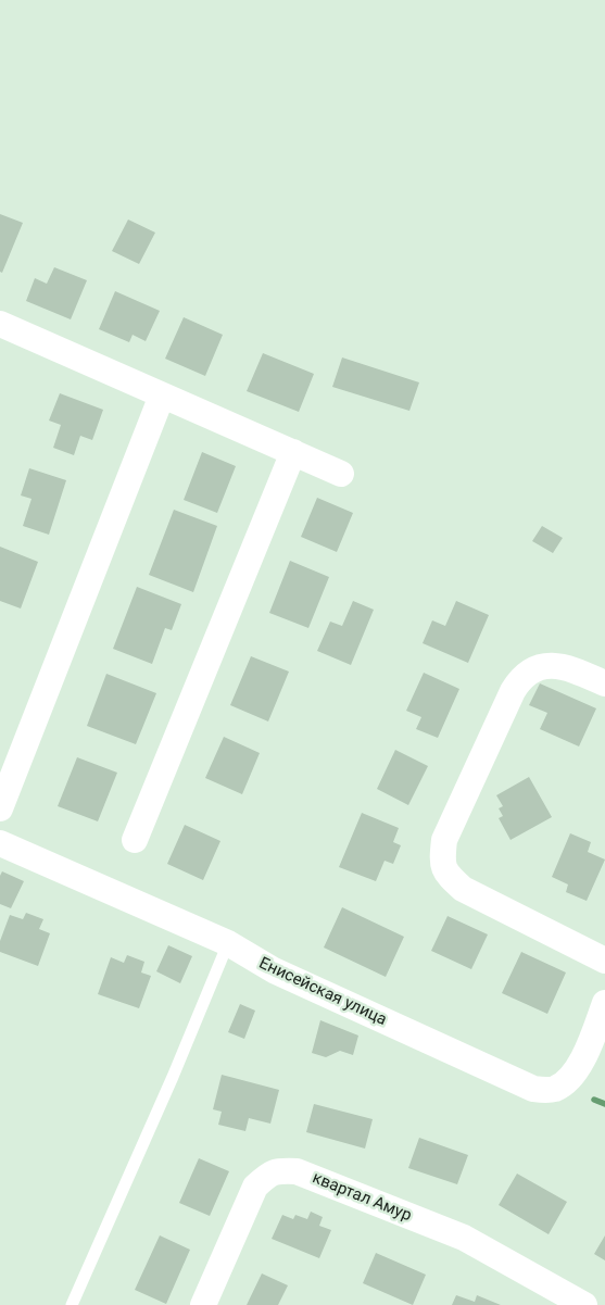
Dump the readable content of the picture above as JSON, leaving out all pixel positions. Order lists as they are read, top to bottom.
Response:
{
  "streets": {
    "street": ["Енисейская улица", "квартал Амур"]
  }
}
